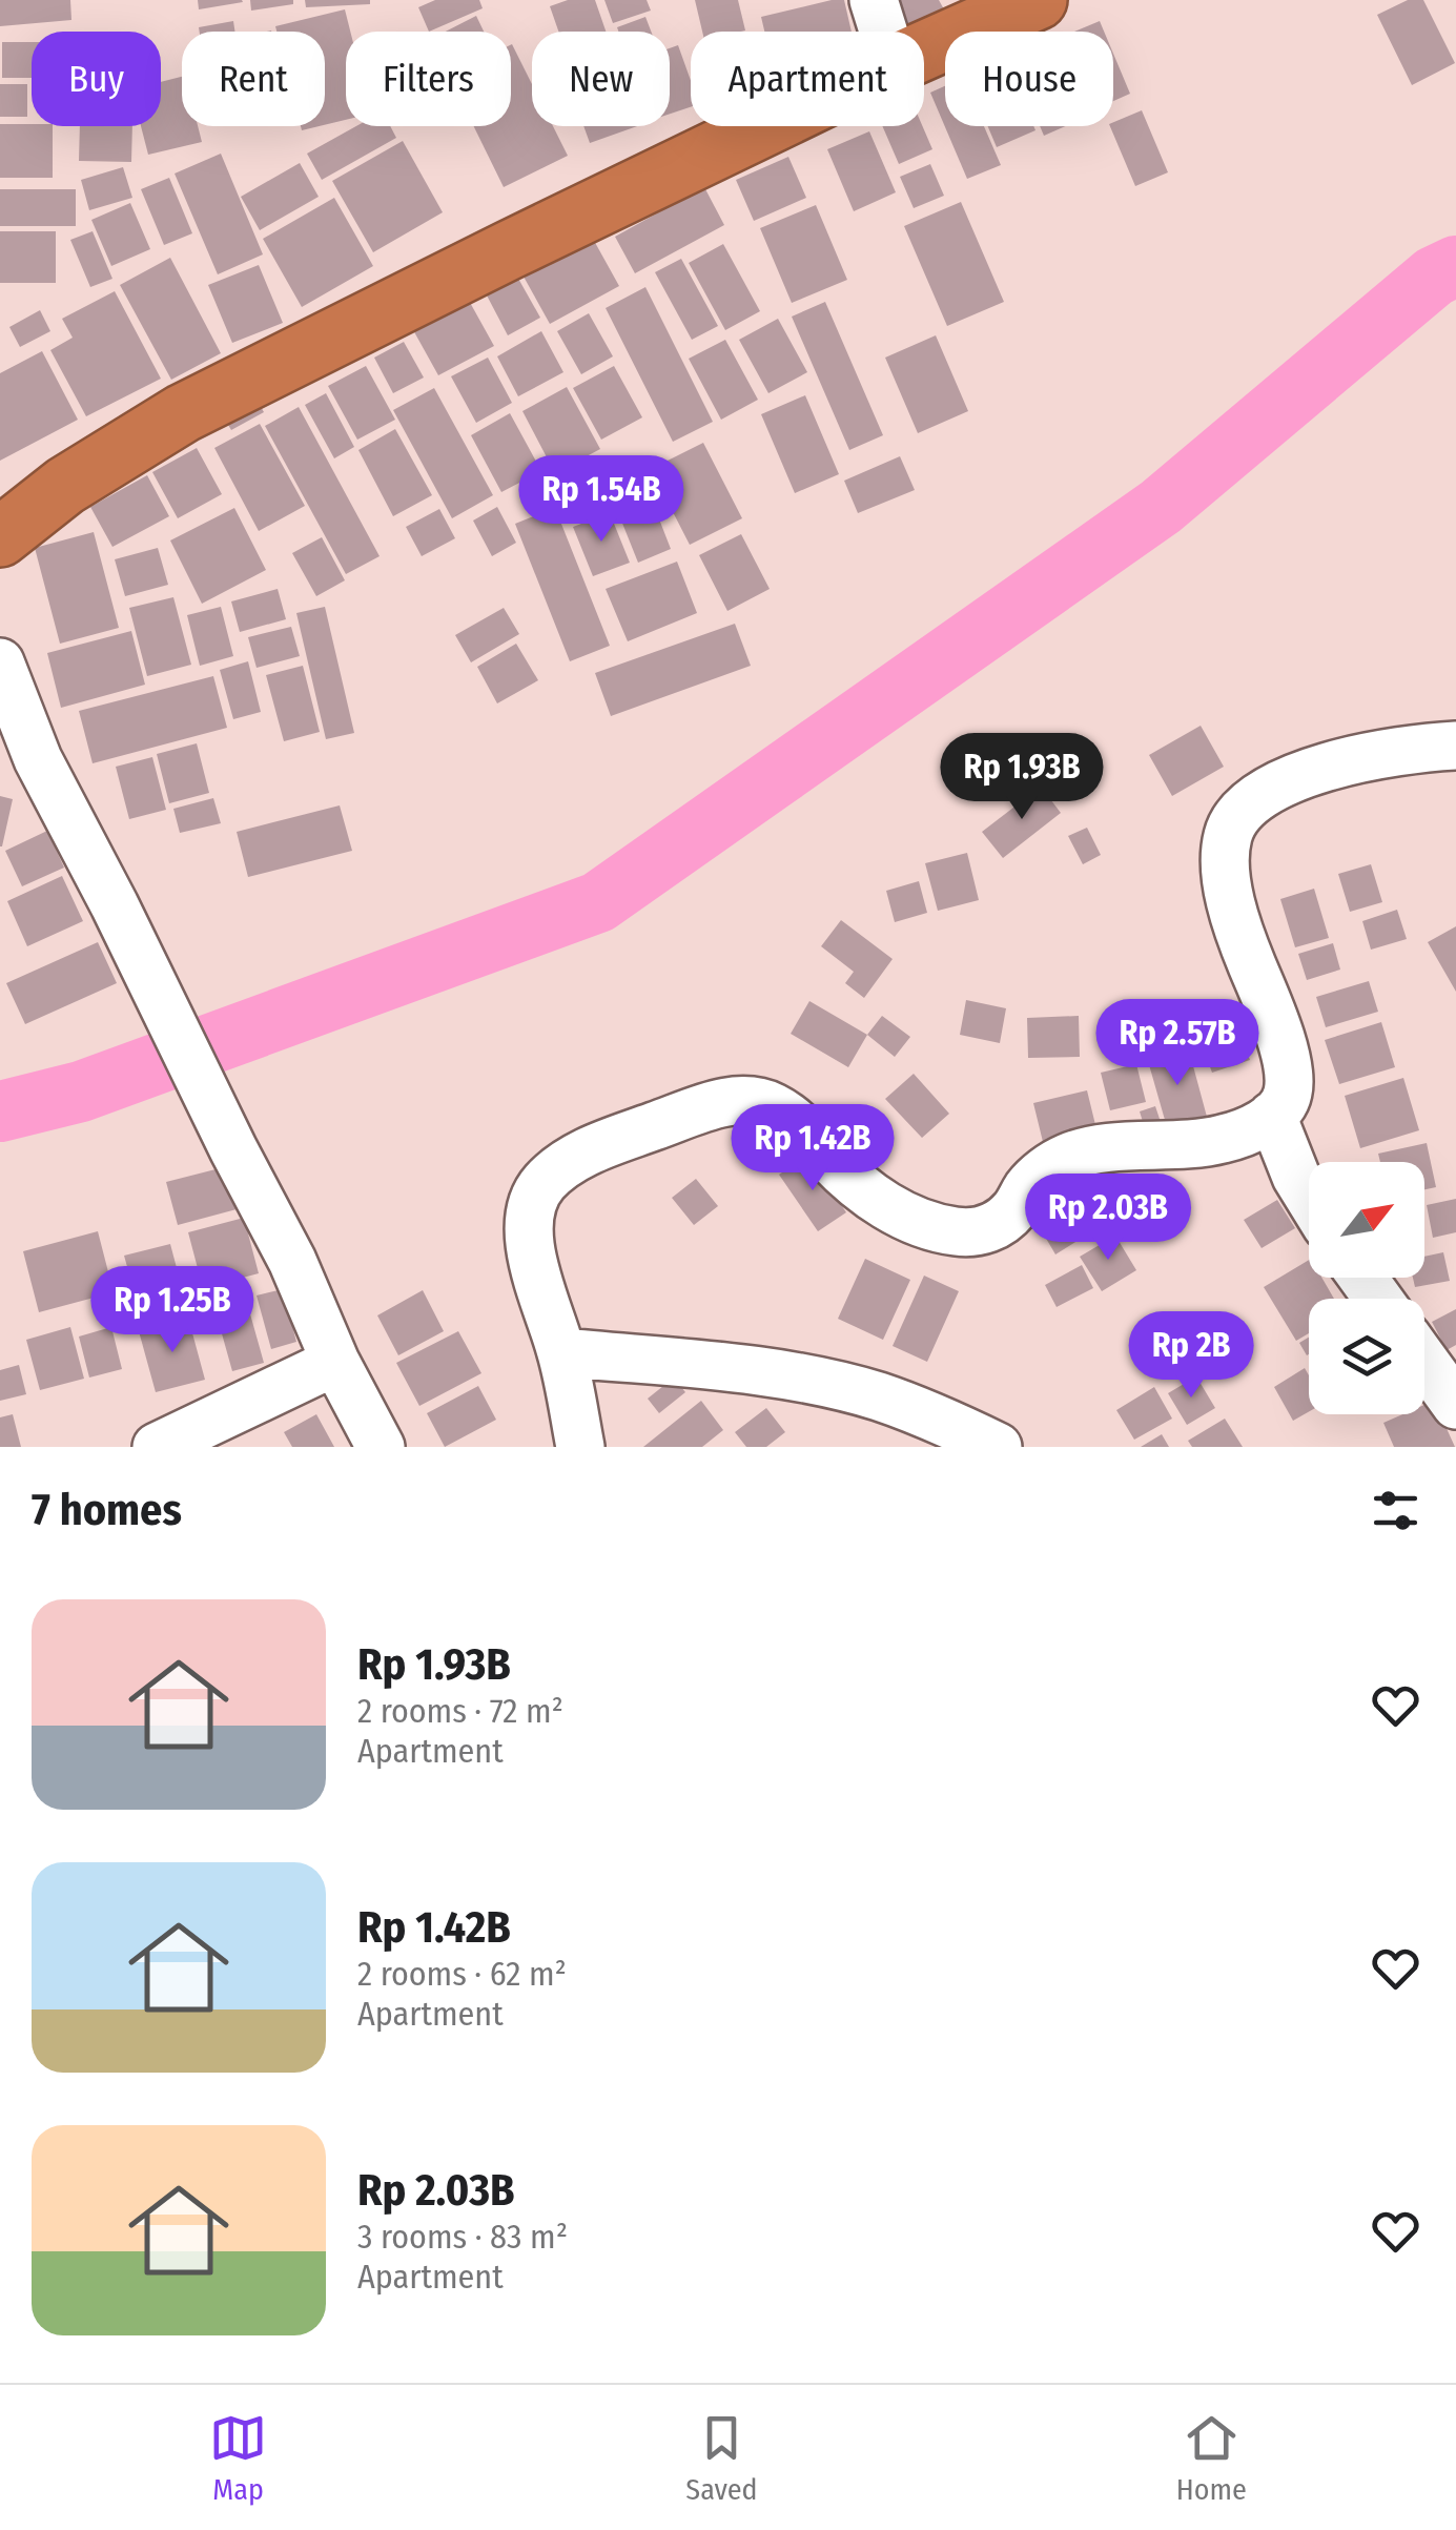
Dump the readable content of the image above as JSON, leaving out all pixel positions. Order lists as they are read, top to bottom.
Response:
{
  "north": "top right",
  "page": {
    "chip": [
      "Buy",
      "Rent",
      "Filters",
      "New",
      "Apartment",
      "House"
    ],
    "price": [
      "Rp 1.54B",
      "Rp 1.93B",
      "Rp 2.57B",
      "Rp 1.42B",
      "Rp 2.03B",
      "Rp 1.25B",
      "Rp 2B"
    ],
    "heading": "7 homes",
    "list": [
      {
        "name": "Rp 1.93B",
        "note": "2 rooms · 72 m² · Apartment"
      },
      {
        "name": "Rp 1.42B",
        "note": "2 rooms · 62 m² · Apartment"
      },
      {
        "name": "Rp 2.03B",
        "note": "3 rooms · 83 m² · Apartment"
      }
    ],
    "tabs": ["Map", "Saved", "Home"]
  }
}
